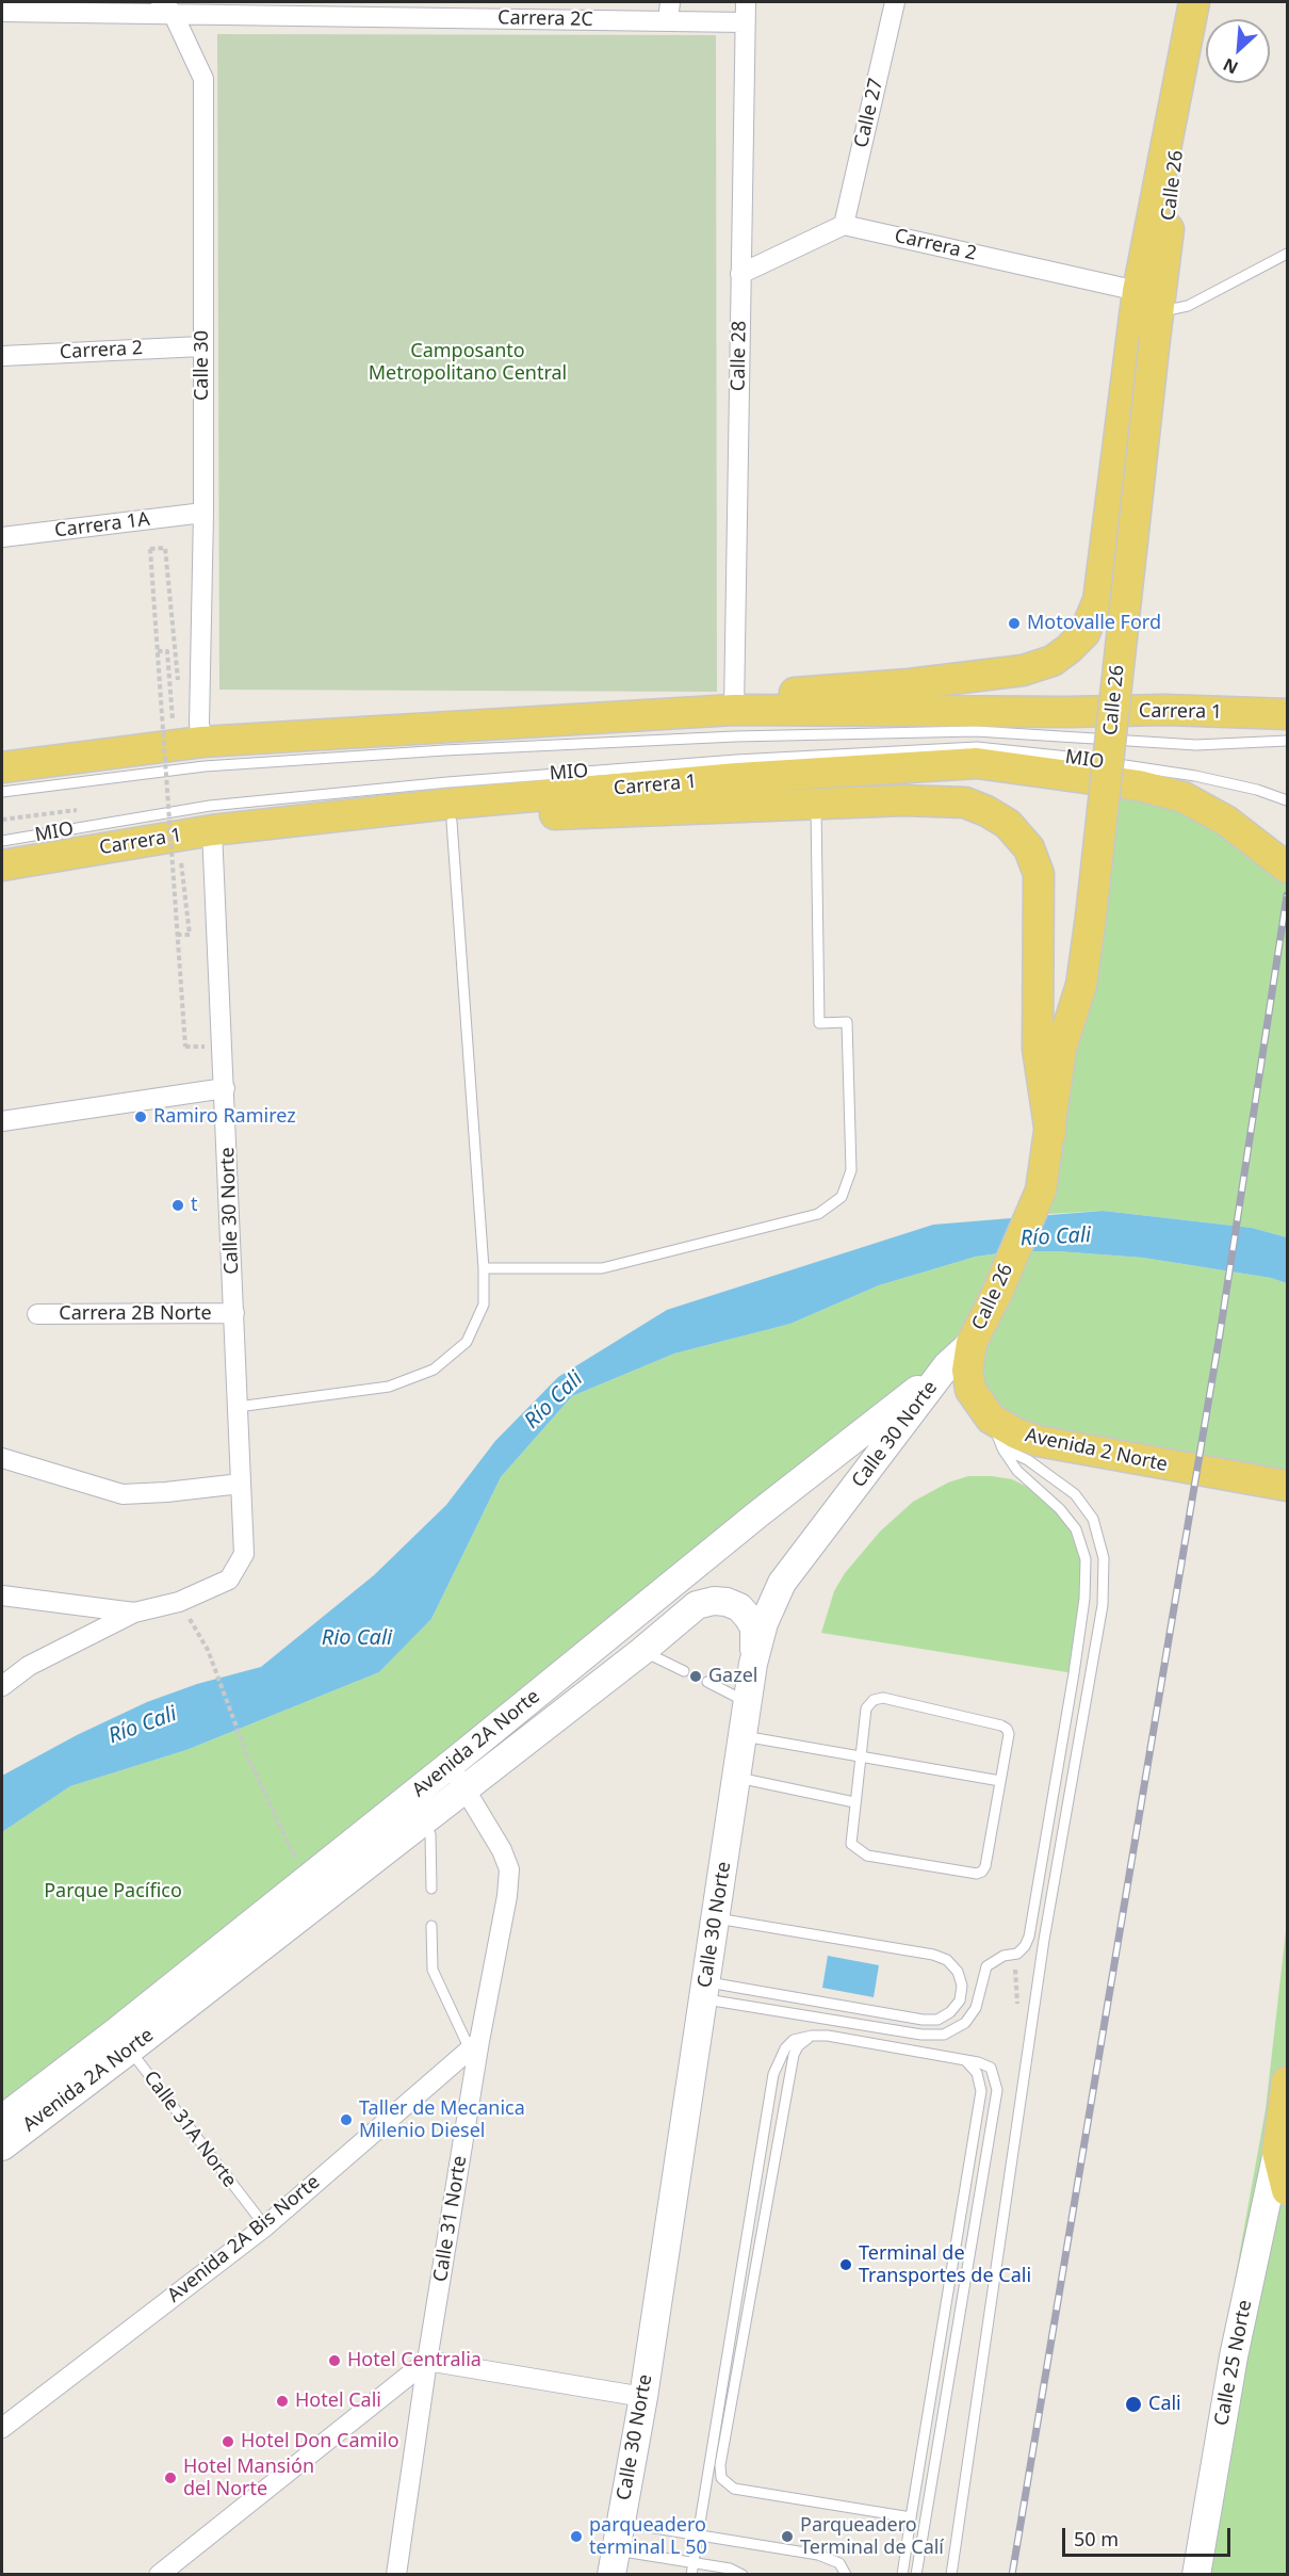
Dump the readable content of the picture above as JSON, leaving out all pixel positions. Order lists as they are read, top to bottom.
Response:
{
  "streets": {
    "main road": [
      "Calle 26",
      "Carrera 1",
      "Calle 30 Norte",
      "Avenida 2 Norte",
      "Avenida 2A Norte",
      "Calle 25 Norte"
    ],
    "street": [
      "Carrera 2C",
      "Calle 27",
      "Carrera 2",
      "Calle 28",
      "Calle 30",
      "Carrera 1A",
      "Carrera 2B Norte",
      "Calle 31 Norte",
      "Avenida 2A Bis Norte"
    ],
    "lane": ["MIO", "Calle 31A Norte"]
  },
  "crossings": [
    ["Carrera 2C", "Calle 28"],
    ["Carrera 2C", "Calle 30"],
    ["Calle 27", "Carrera 2"],
    ["Calle 26", "Carrera 2"],
    ["Calle 26", "Calle 30 Norte"],
    ["Calle 26", "Avenida 2 Norte"],
    ["Carrera 2", "Calle 30"],
    ["Calle 28", "Carrera 1"],
    ["Calle 30", "Carrera 1A"],
    ["Calle 30", "Carrera 1"],
    ["Carrera 1", "Calle 30 Norte"],
    ["Calle 30 Norte", "Carrera 2B Norte"],
    ["Calle 30 Norte", "Avenida 2 Norte"],
    ["Calle 30 Norte", "Avenida 2A Norte"],
    ["Avenida 2A Norte", "Calle 31A Norte"],
    ["Avenida 2A Norte", "Calle 31 Norte"],
    ["Calle 31A Norte", "Avenida 2A Bis Norte"],
    ["Calle 31 Norte", "Avenida 2A Bis Norte"]
  ],
  "water": ["Río Cali", "Rio Cali"],
  "parks": ["Camposanto Metropolitano Central", "Parque Pacífico"],
  "places": [
    "Motovalle Ford",
    "Ramiro Ramirez",
    "t",
    "Gazel",
    "Taller de Mecanica Milenio Diesel",
    "Terminal de Transportes de Cali",
    "Hotel Centralia",
    "Hotel Cali",
    "Cali",
    "Hotel Don Camilo",
    "Hotel Mansión del Norte",
    "parqueadero terminal L 50",
    "Parqueadero Terminal de Calí"
  ],
  "scale_bar": "50 m",
  "north": "bottom left"
}
